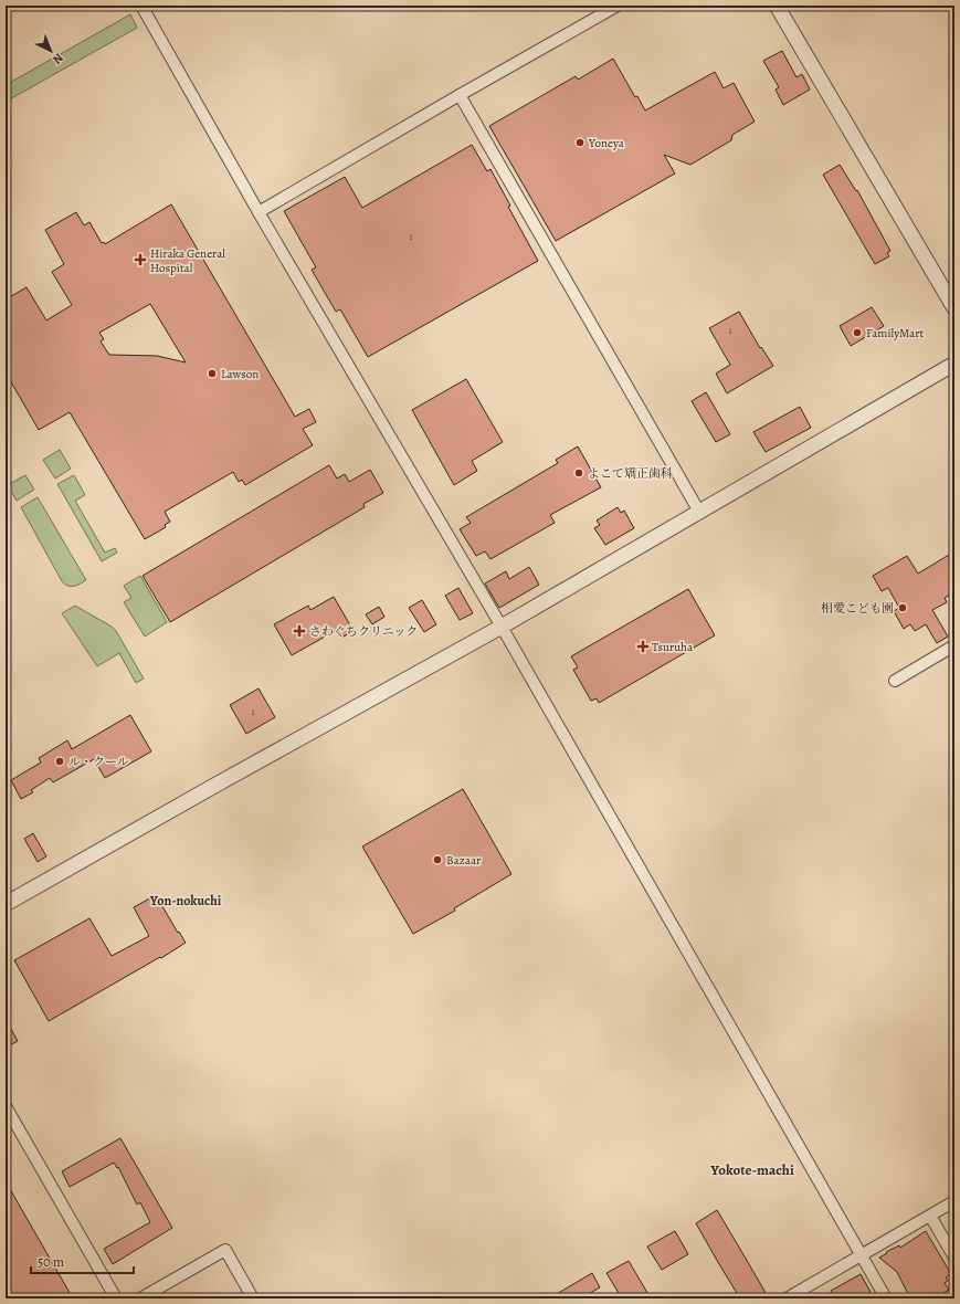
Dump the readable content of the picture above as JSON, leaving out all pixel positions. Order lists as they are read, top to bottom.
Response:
{
  "districts": ["Yon-nokuchi", "Yokote-machi"],
  "places": {
    "other": [
      "Yoneya",
      "FamilyMart",
      "Lawson",
      "よこて矯正歯科",
      "相愛こども園",
      "ル・クール",
      "Bazaar"
    ],
    "health": ["Hiraka General Hospital", "さわぐちクリニック", "Tsuruha"]
  },
  "house_numbers": ["1", "1", "1"],
  "scale_bar": "50 m",
  "north": "bottom right"
}
